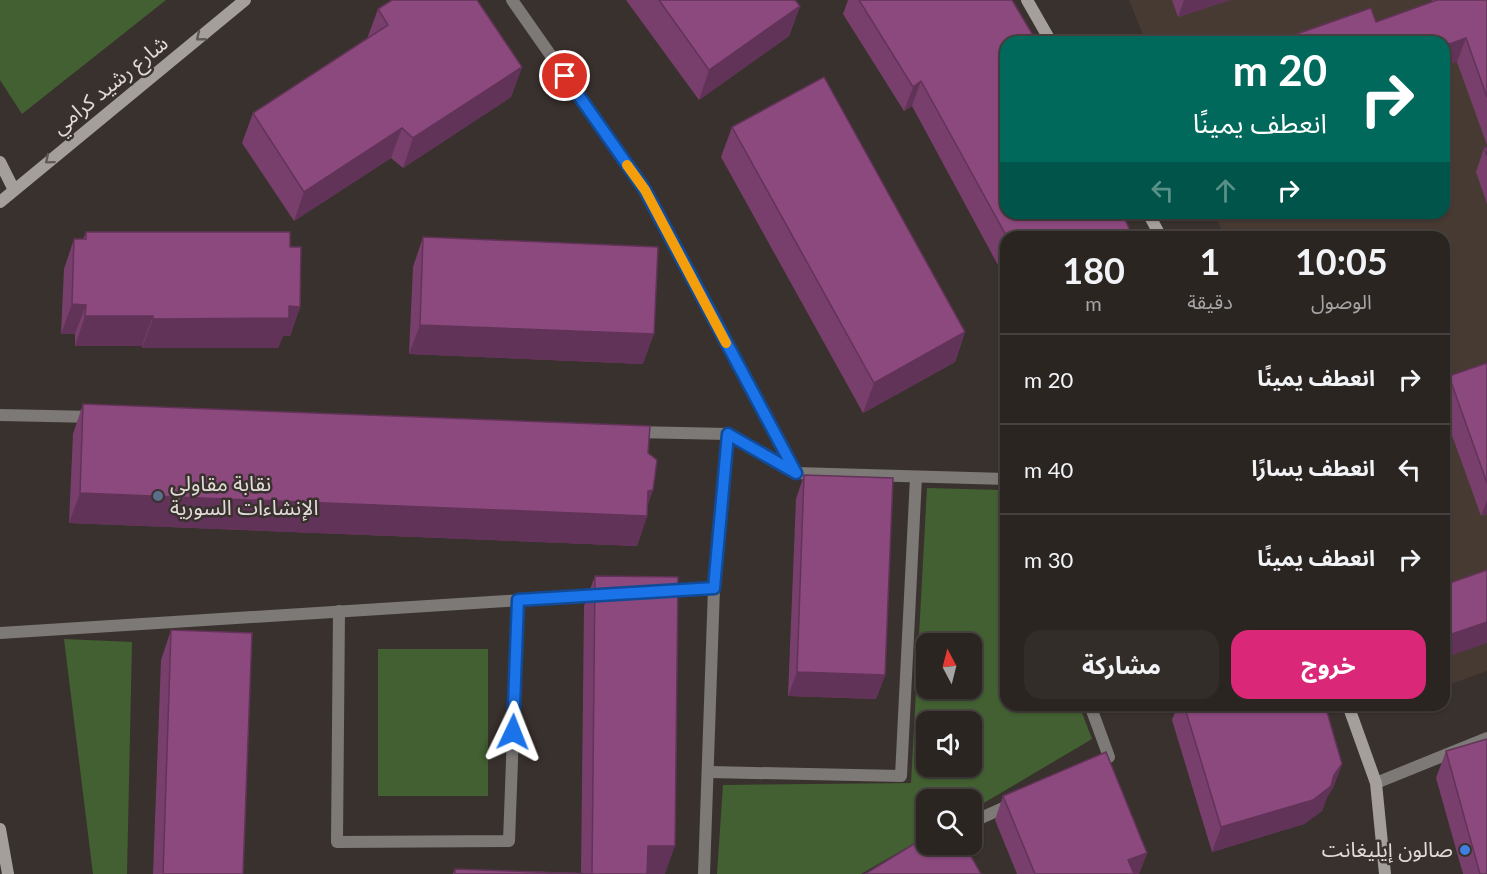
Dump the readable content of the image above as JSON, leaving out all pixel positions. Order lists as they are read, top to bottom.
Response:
{
  "streets": {
    "main road": ["شارع رشيد كرامي"]
  },
  "one_way": ["شارع رشيد كرامي"],
  "places": ["نقابة مقاولي الإنشاءات السورية", "صالون إيليغانت"],
  "north": "top",
  "page": {
    "turn": ["20 m", "انعطف يمينًا"],
    "eta": [
      "10:05",
      "الوصول",
      "1",
      "دقيقة",
      "180",
      "m"
    ],
    "list": [
      {
        "name": "انعطف يمينًا",
        "value": "20 m"
      },
      {
        "name": "انعطف يسارًا",
        "value": "40 m"
      },
      {
        "name": "انعطف يمينًا",
        "value": "30 m"
      }
    ],
    "buttons": ["خروج", "مشاركة"]
  }
}
